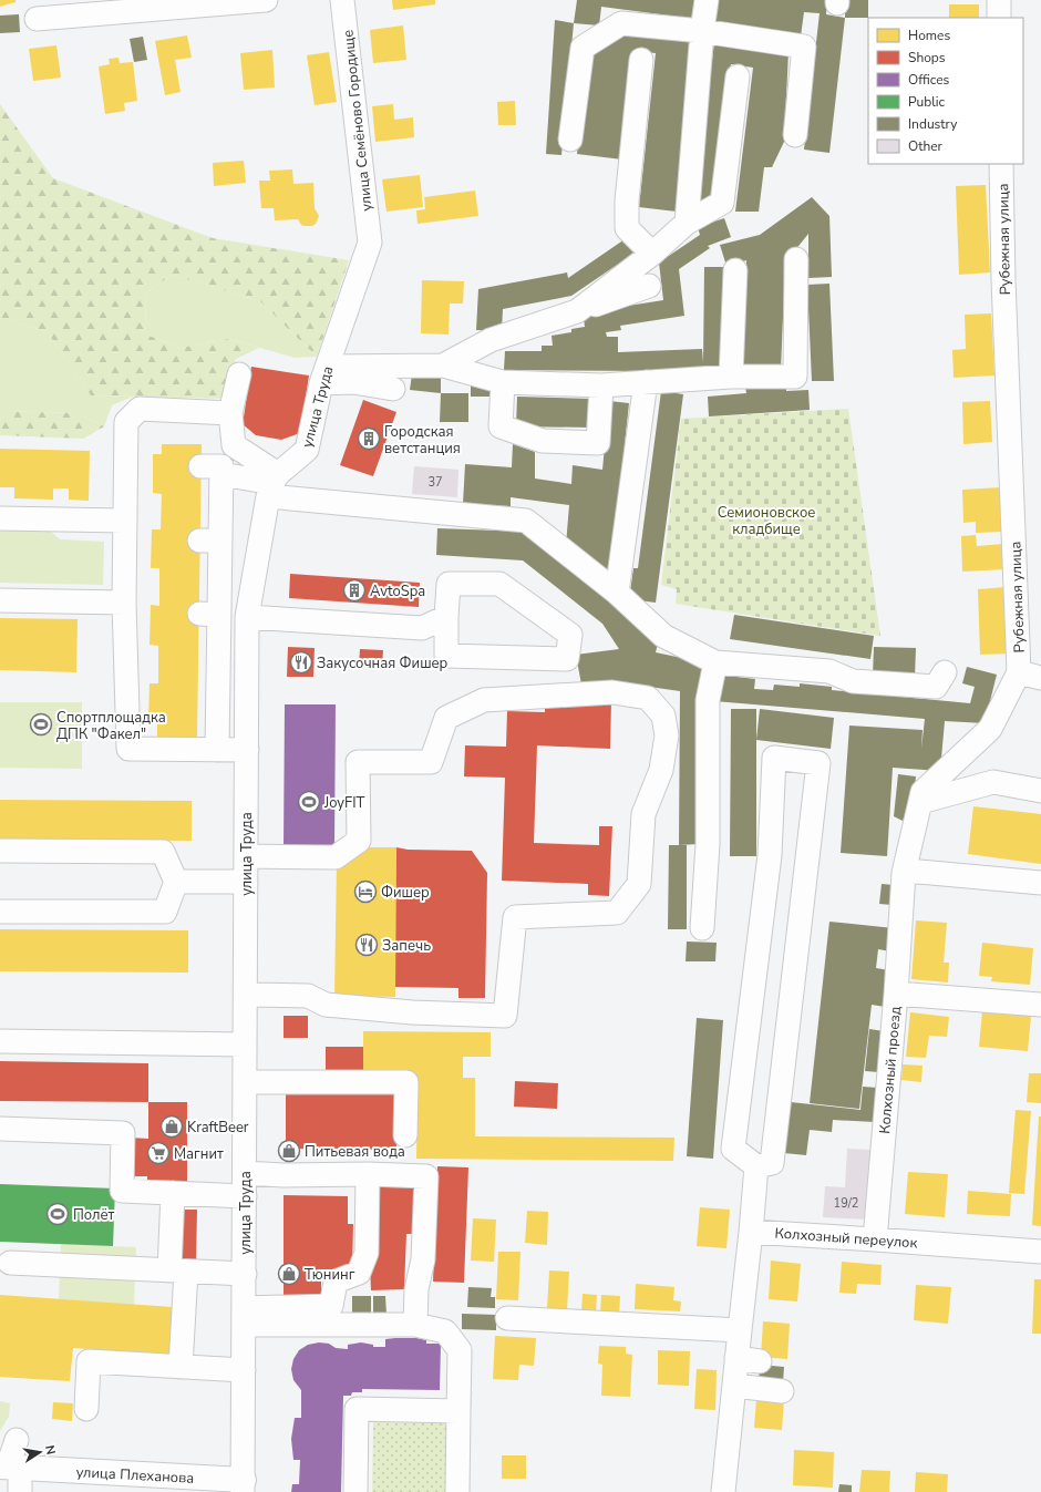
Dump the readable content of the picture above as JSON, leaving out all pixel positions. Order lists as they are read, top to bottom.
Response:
{
  "streets": {
    "main road": ["улица Плеханова"],
    "street": [
      "улица Семёново Городище",
      "Рубежная улица",
      "улица Труда",
      "Колхозный проезд",
      "Колхозный переулок"
    ]
  },
  "crossings": [
    ["улица Семёново Городище", "улица Труда"],
    ["Рубежная улица", "Колхозный проезд"],
    ["улица Труда", "улица Плеханова"],
    ["Колхозный проезд", "Колхозный переулок"]
  ],
  "parks": ["Семионовское кладбище"],
  "places": {
    "building": ["Городская ветстанция", "AvtoSpa"],
    "restaurant": ["Закусочная Фишер", "Запечь"],
    "sports": ["Спортплощадка ДПК \"Факел\"", "JoyFIT", "Полёт"],
    "hotel": ["Фишер"],
    "shop": ["KraftBeer", "Питьевая вода", "Тюнинг"],
    "supermarket": ["Магнит"]
  },
  "house_numbers": ["37", "19/2"],
  "legend": [
    "Homes",
    "Shops",
    "Offices",
    "Public",
    "Industry",
    "Other"
  ],
  "north": "right"
}
